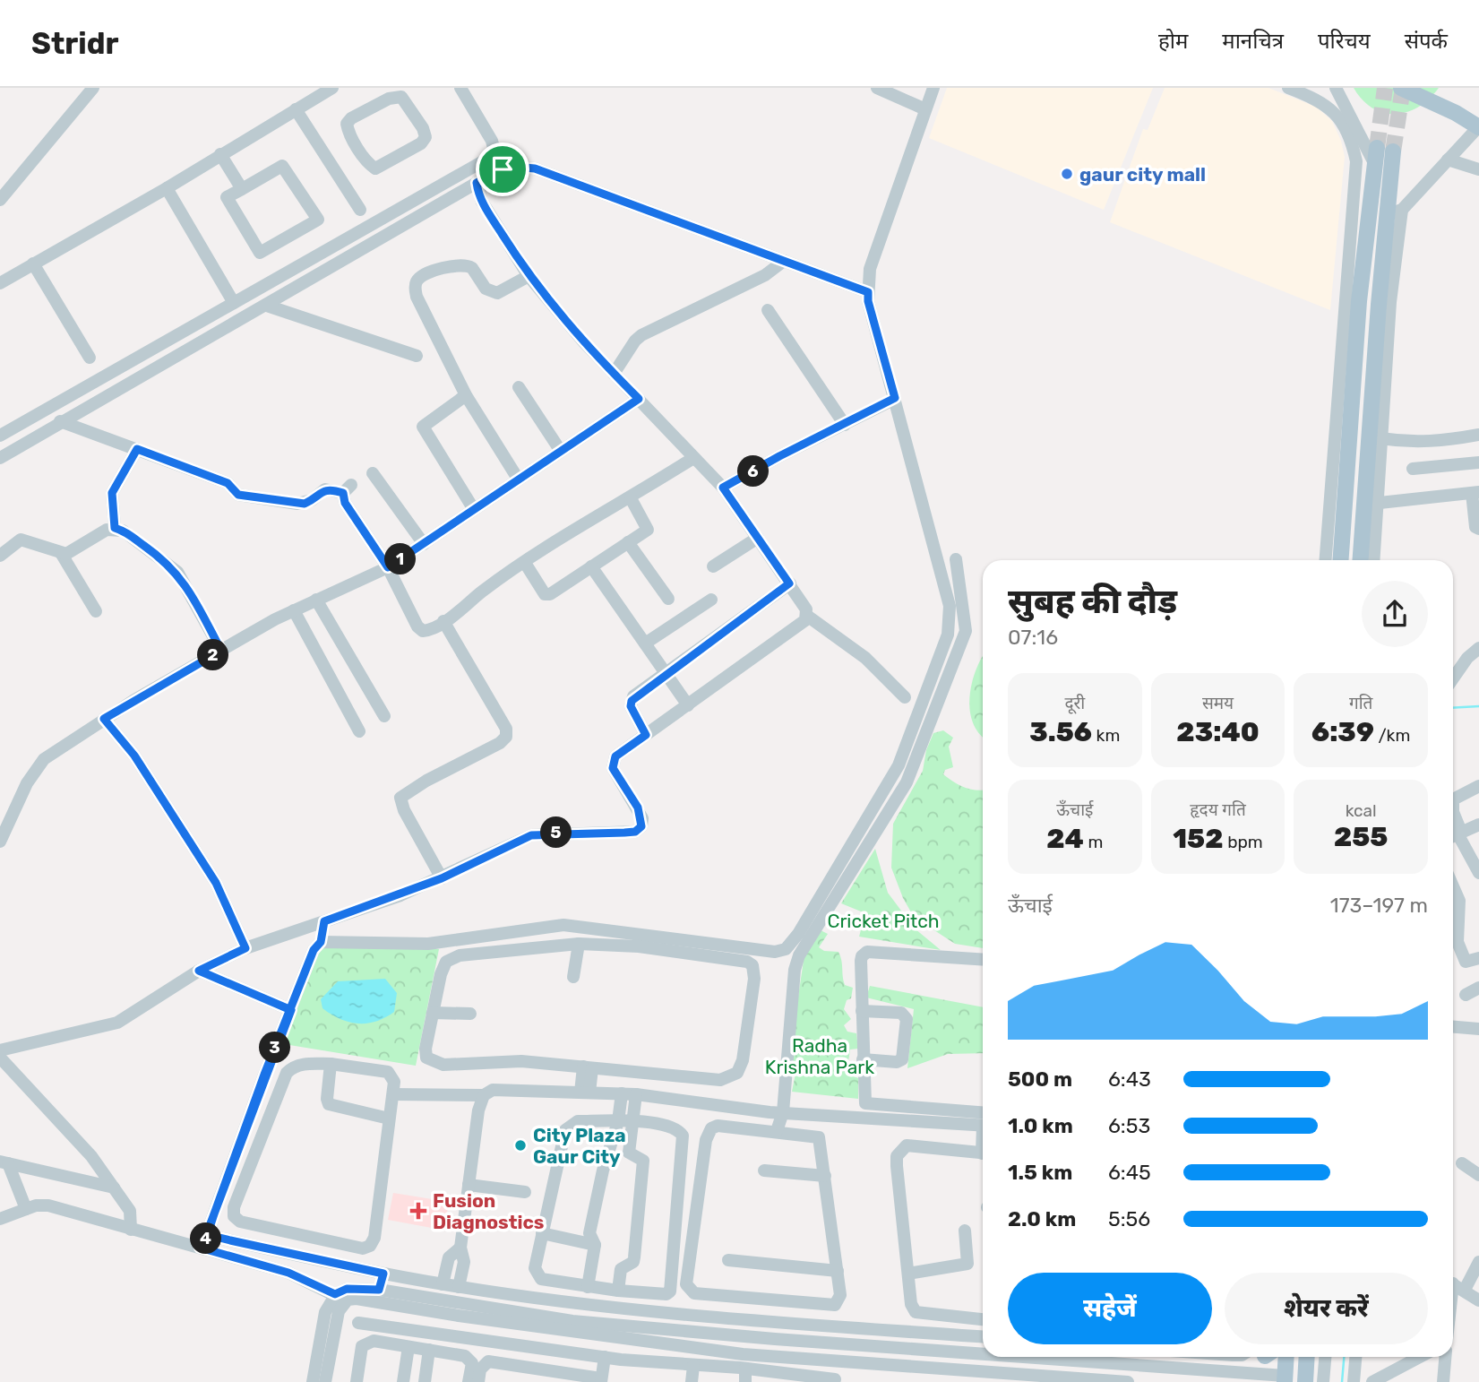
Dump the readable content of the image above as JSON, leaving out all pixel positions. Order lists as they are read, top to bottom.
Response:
{
  "parks": ["Cricket Pitch", "Radha Krishna Park"],
  "places": {
    "other": ["gaur city mall", "City Plaza Gaur City"],
    "health": ["Fusion Diagnostics"]
  },
  "page": {
    "header": "Stridr",
    "nav": [
      "होम",
      "मानचित्र",
      "परिचय",
      "संपर्क"
    ],
    "pins": [
      "6",
      "1",
      "2",
      "5",
      "3",
      "4"
    ],
    "heading": ["सुबह की दौड़", "07:16"],
    "stats": [
      ["दूरी", "3.56 km"],
      ["समय", "23:40"],
      ["गति", "6:39 /km"],
      ["ऊँचाई", "24 m"],
      ["हृदय गति", "152 bpm"],
      ["kcal", "255"]
    ],
    "chart": ["ऊँचाई", "173–197 m"],
    "list": [
      {
        "name": "500 m",
        "note": "6:43"
      },
      {
        "name": "1.0 km",
        "note": "6:53"
      },
      {
        "name": "1.5 km",
        "note": "6:45"
      },
      {
        "name": "2.0 km",
        "note": "5:56"
      }
    ],
    "buttons": ["सहेजें", "शेयर करें"]
  }
}
